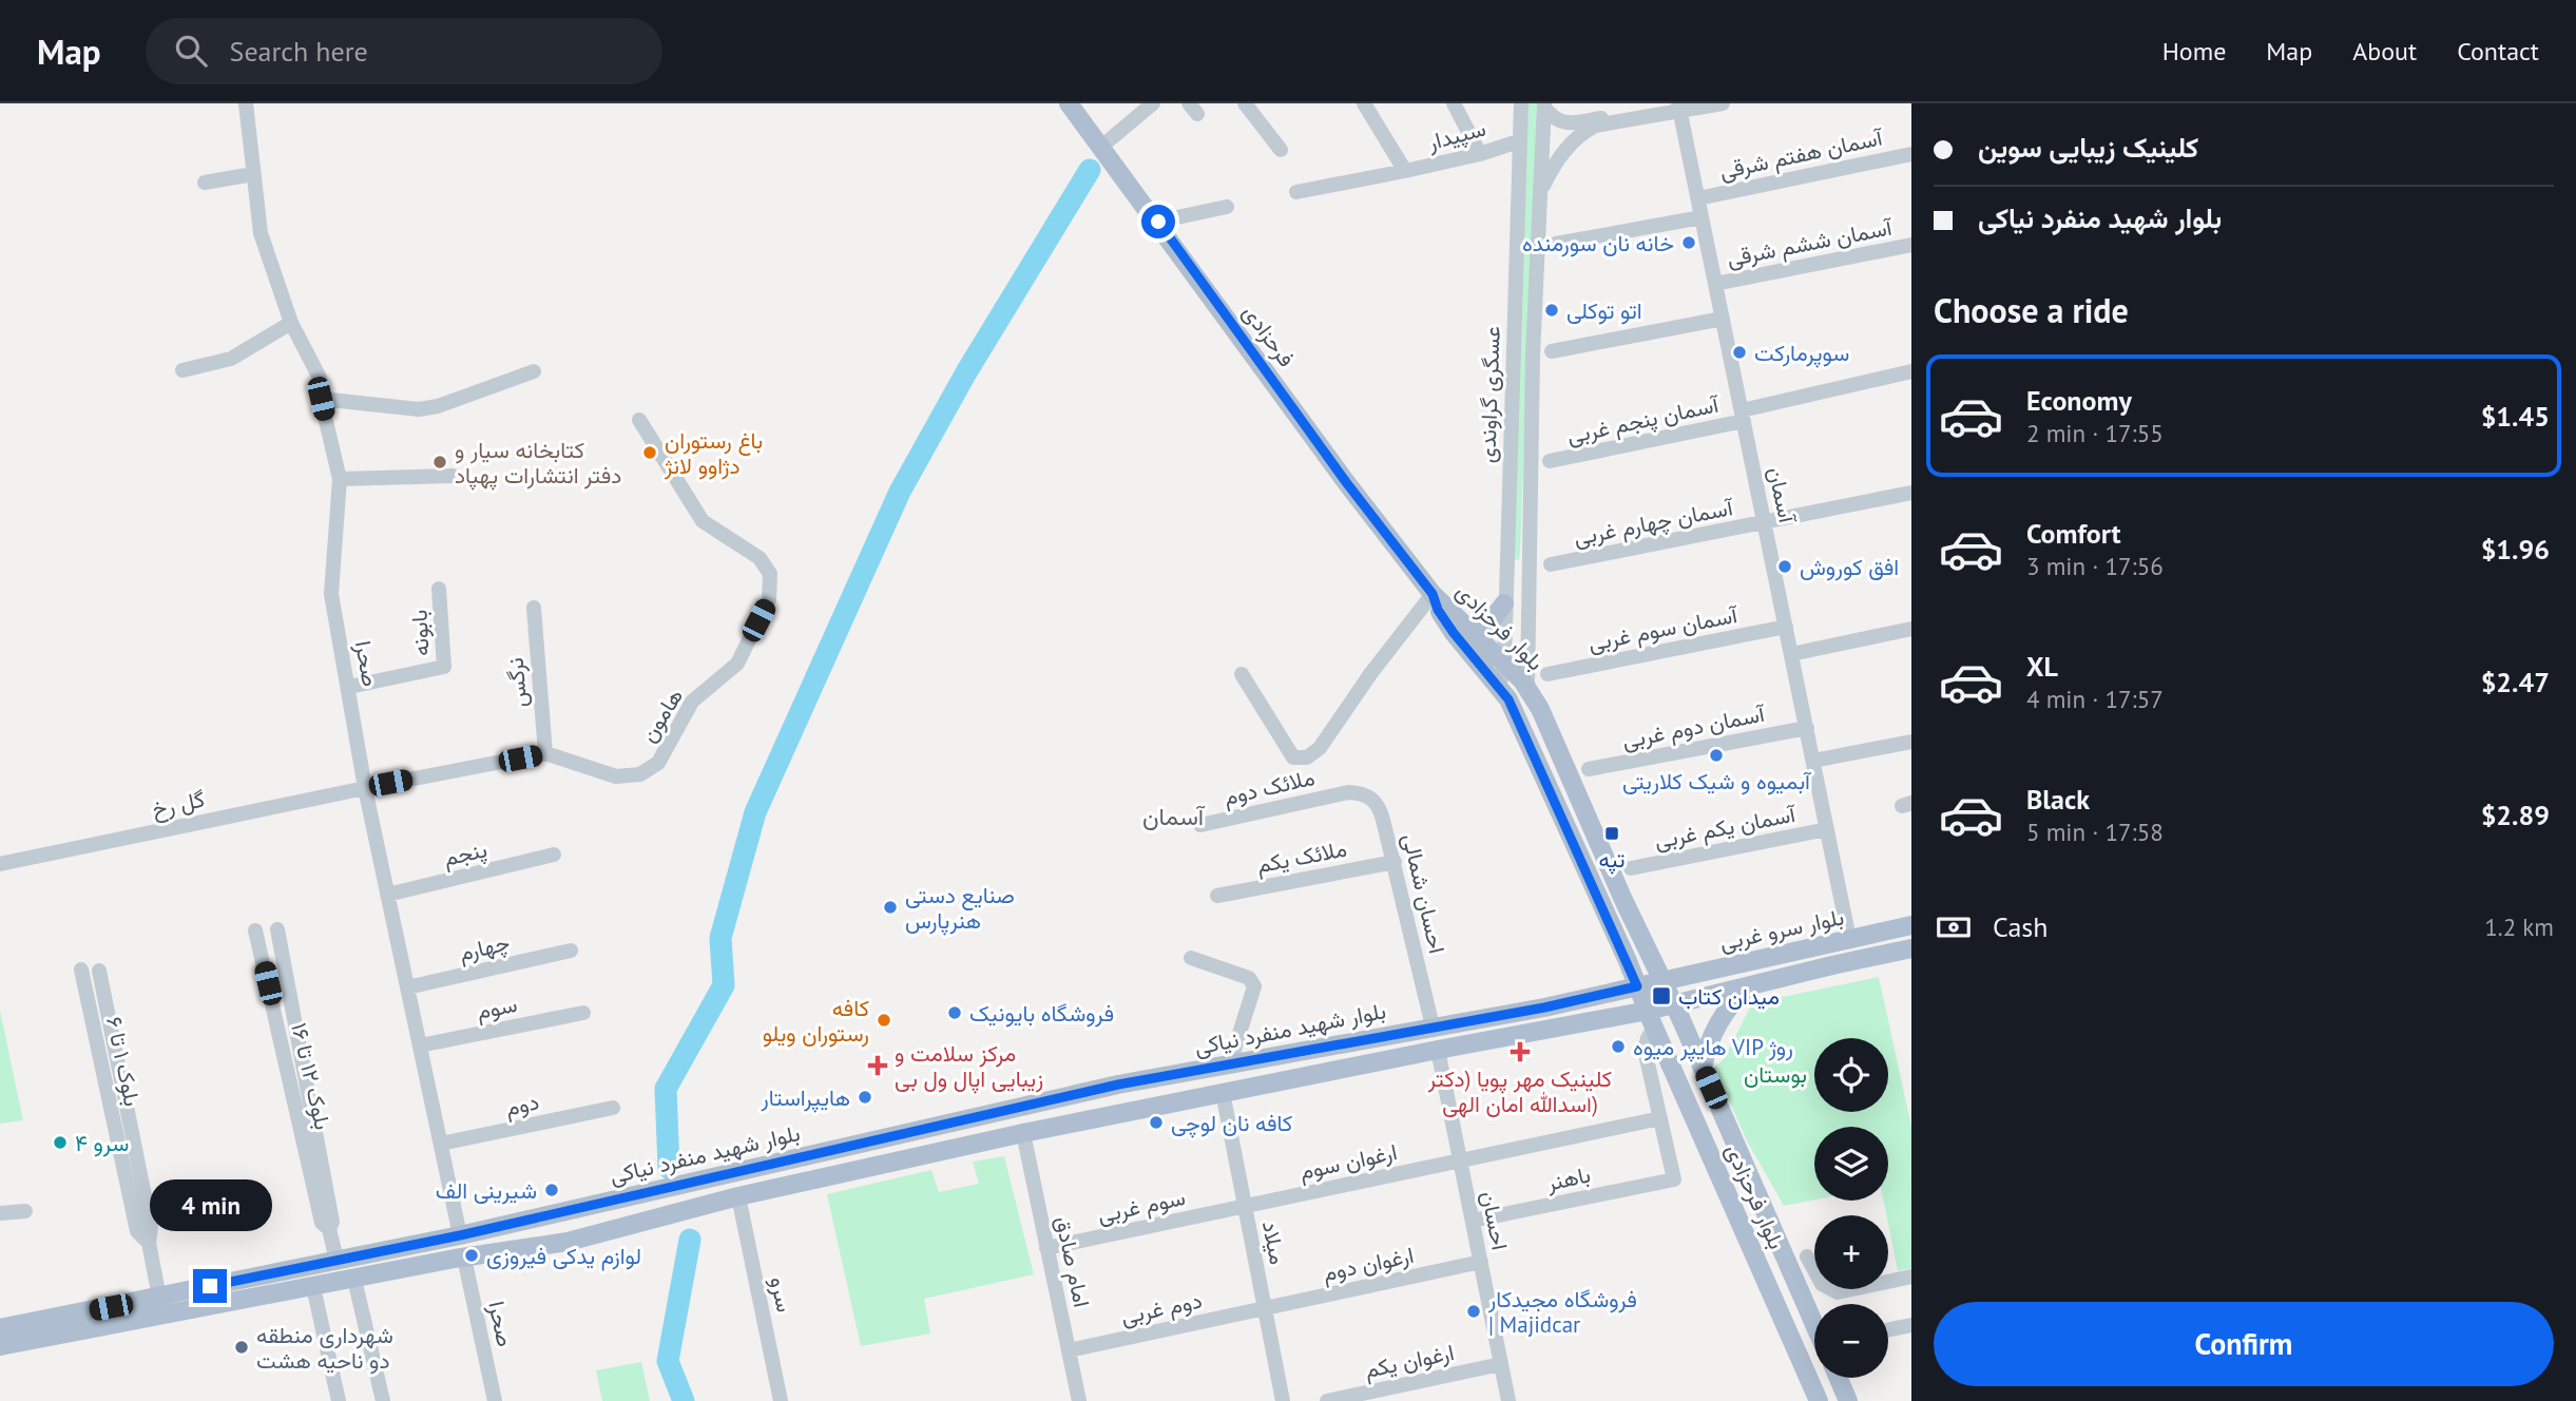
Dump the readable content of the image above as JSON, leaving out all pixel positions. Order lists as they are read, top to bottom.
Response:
{
  "streets": {
    "main road": [
      "فرحزادی",
      "بلوار فرحزادی",
      "بلوار سرو غربی",
      "بلوار شهید منفرد نیاکی"
    ],
    "street": [
      "سپیدار",
      "آسمان هفتم شرقی",
      "آسمان ششم شرقی",
      "عسگری گراوندی",
      "آسمان پنجم غربی",
      "آسمان",
      "آسمان چهارم غربی",
      "آسمان سوم غربی",
      "بابونه",
      "صحرا",
      "نرگس",
      "هامون",
      "آسمان دوم غربی",
      "ملائک دوم",
      "گل رخ",
      "آسمان یکم غربی",
      "پنجم",
      "ملائک یکم",
      "احسان شمالی",
      "چهارم",
      "سوم",
      "بلوک ۱ تا ۶",
      "بلوک ۱۲ تا ۱۶",
      "دوم",
      "ارغوان سوم",
      "باهنر",
      "سوم غربی",
      "احسان",
      "میلاد",
      "امام صادق",
      "ارغوان دوم",
      "سرو",
      "دوم غربی",
      "ارغوان یکم"
    ]
  },
  "crossings": [
    ["سپیدار", "عسگری گراوندی"],
    ["آسمان هفتم شرقی", "آسمان"],
    ["آسمان ششم شرقی", "آسمان"],
    ["فرحزادی", "بلوار فرحزادی"],
    ["عسگری گراوندی", "بلوار فرحزادی"],
    ["آسمان پنجم غربی", "آسمان"],
    ["آسمان", "آسمان چهارم غربی"],
    ["آسمان", "آسمان سوم غربی"],
    ["آسمان", "آسمان دوم غربی"],
    ["آسمان", "آسمان یکم غربی"],
    ["آسمان", "بلوار سرو غربی"],
    ["بلوار فرحزادی", "بلوار سرو غربی"],
    ["بلوار فرحزادی", "بلوار شهید منفرد نیاکی"],
    ["بابونه", "صحرا"],
    ["صحرا", "هامون"],
    ["صحرا", "گل رخ"],
    ["صحرا", "پنجم"],
    ["صحرا", "چهارم"],
    ["صحرا", "سوم"],
    ["صحرا", "بلوار شهید منفرد نیاکی"],
    ["صحرا", "دوم"],
    ["نرگس", "هامون"],
    ["هامون", "گل رخ"],
    ["ملائک دوم", "احسان شمالی"],
    ["ملائک یکم", "احسان شمالی"],
    ["احسان شمالی", "بلوار شهید منفرد نیاکی"],
    ["بلوار سرو غربی", "بلوار شهید منفرد نیاکی"],
    ["ارغوان سوم", "باهنر"],
    ["ارغوان سوم", "سوم غربی"],
    ["ارغوان سوم", "احسان"],
    ["ارغوان سوم", "میلاد"],
    ["باهنر", "احسان"],
    ["سوم غربی", "میلاد"],
    ["سوم غربی", "امام صادق"],
    ["احسان", "ارغوان دوم"],
    ["احسان", "ارغوان یکم"],
    ["میلاد", "ارغوان دوم"],
    ["میلاد", "دوم غربی"],
    ["امام صادق", "دوم غربی"],
    ["ارغوان دوم", "دوم غربی"]
  ],
  "districts": ["آسمان"],
  "parks": ["بوستان"],
  "places": {
    "other": [
      "خانه نان سورمنده",
      "اتو توکلی",
      "سوپرمارکت",
      "باغ رستوران دژاوو لانژ",
      "کتابخانه سیار و دفتر انتشارات پهپاد",
      "افق کوروش",
      "آبمیوه و شیک کلاریتی",
      "صنایع دستی هنرپارس",
      "فروشگاه بایونیک",
      "کافه رستوران ویلو",
      "هایپر میوه VIP روژ",
      "هایپراستار",
      "کافه نان لوچی",
      "سرو ۴",
      "شیرینی الف",
      "لوازم یدکى فیروزى",
      "فروشگاه مجیدکار | Majidcar",
      "شهرداری منطقه دو ناحیه هشت"
    ],
    "transit": ["تپه", "میدان کتاب"],
    "health": ["کلینیک مهر پویا (دکتر اسدالله امان الهی)", "مرکز سلامت و زیبایی اپال ول بی"]
  },
  "page": {
    "header": "Map",
    "search": "Search here",
    "nav": [
      "Home",
      "Map",
      "About",
      "Contact"
    ],
    "banner": ["کلینیک زیبایی سوین", "بلوار شهید منفرد نیاکی"],
    "heading": "Choose a ride",
    "list": [
      {
        "name": "Economy",
        "note": "2 min · 17:55",
        "value": "$1.45"
      },
      {
        "name": "Comfort",
        "note": "3 min · 17:56",
        "value": "$1.96"
      },
      {
        "name": "XL",
        "note": "4 min · 17:57",
        "value": "$2.47"
      },
      {
        "name": "Black",
        "note": "5 min · 17:58",
        "value": "$2.89"
      }
    ],
    "pay": ["Cash", "1.2 km"],
    "map_buttons": ["+", "−"],
    "bubble": "4 min",
    "buttons": "Confirm"
  }
}
